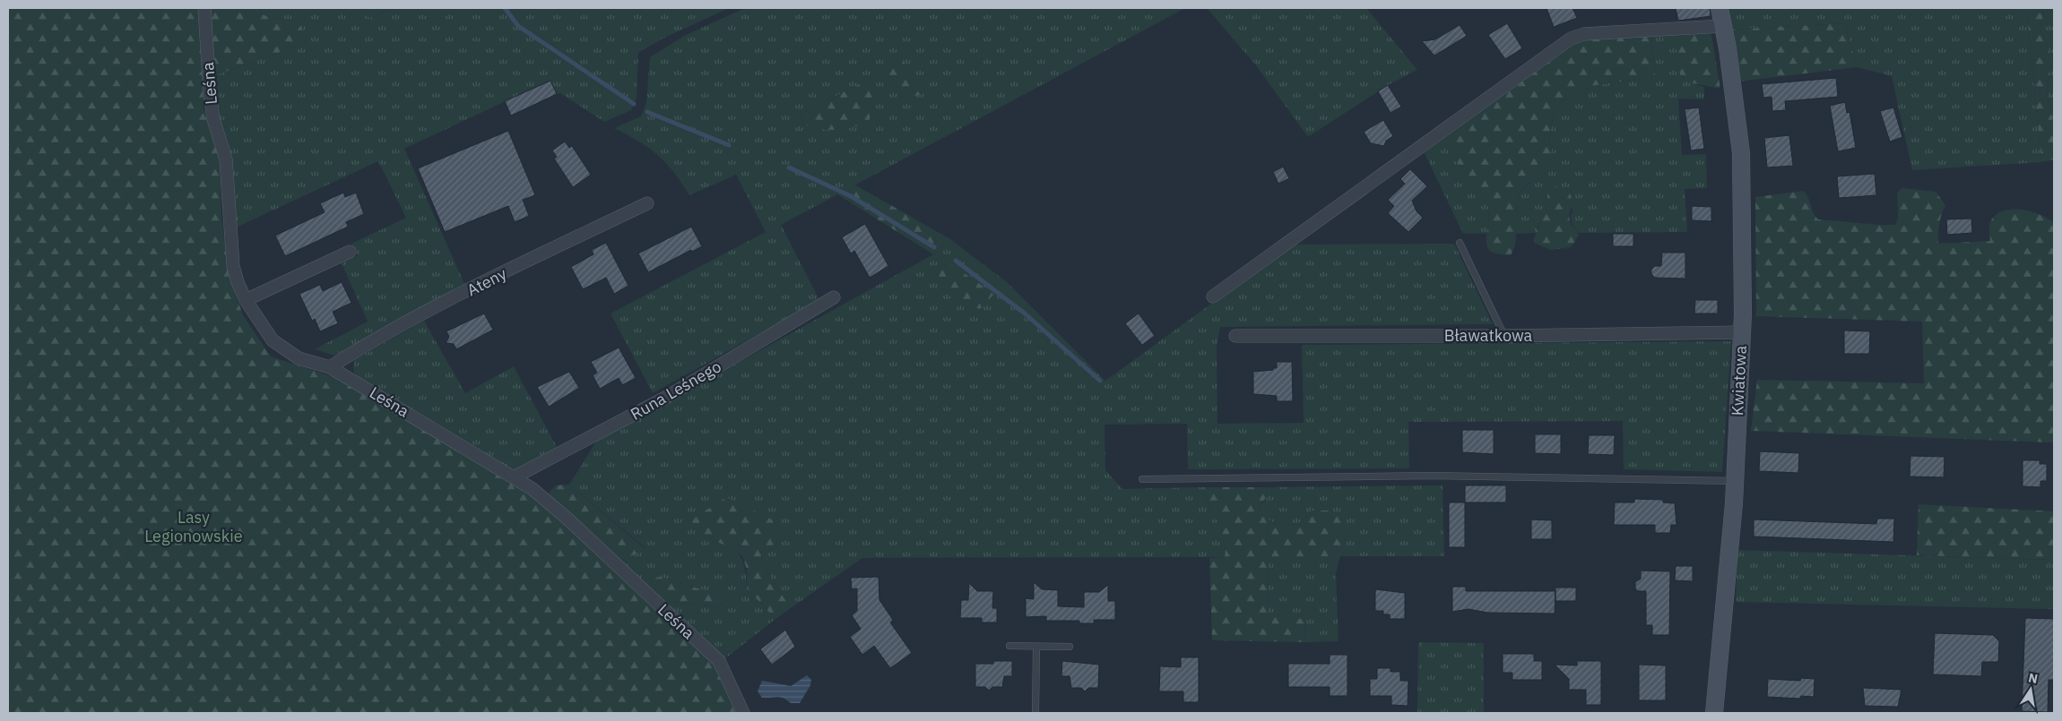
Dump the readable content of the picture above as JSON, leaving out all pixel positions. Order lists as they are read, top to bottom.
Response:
{
  "streets": {
    "street": [
      "Leśna",
      "Ateny",
      "Bławatkowa",
      "Kwiatowa",
      "Runa Leśnego"
    ]
  },
  "crossings": [
    ["Leśna", "Ateny"],
    ["Leśna", "Runa Leśnego"],
    ["Bławatkowa", "Kwiatowa"]
  ],
  "parks": ["Lasy Legionowskie"],
  "north": "top"
}
